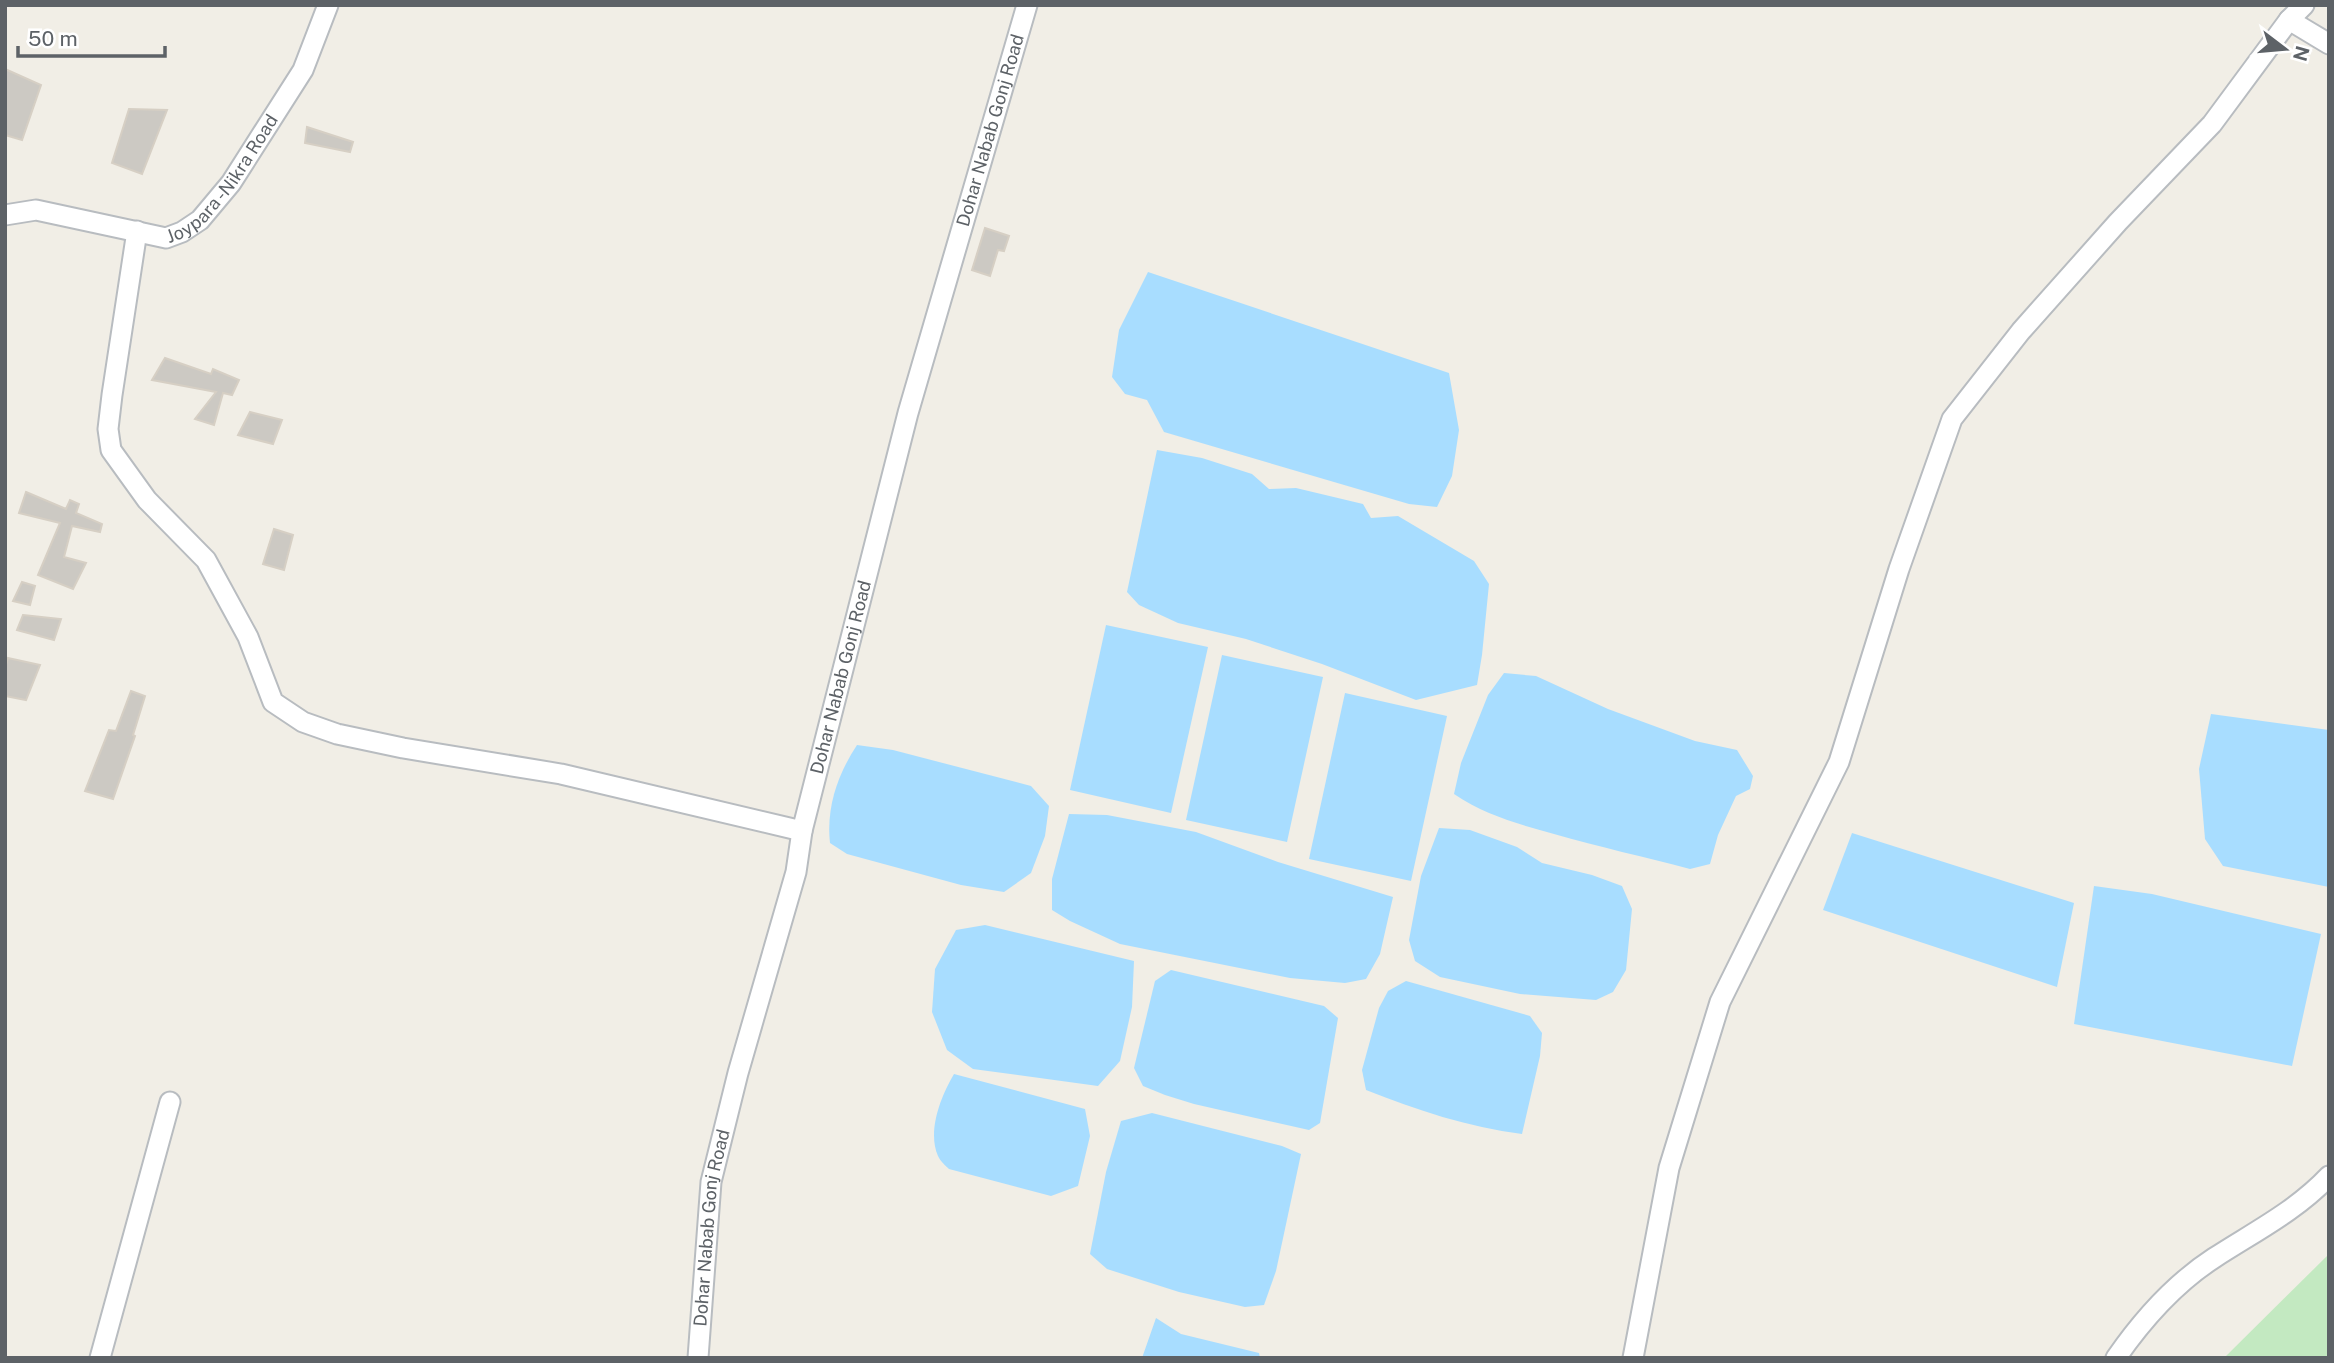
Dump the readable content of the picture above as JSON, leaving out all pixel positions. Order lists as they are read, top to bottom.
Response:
{
  "streets": {
    "street": ["Dohar Nabab Gonj Road", "Joypara -Nikra Road"]
  },
  "scale_bar": "50 m",
  "north": "right"
}
